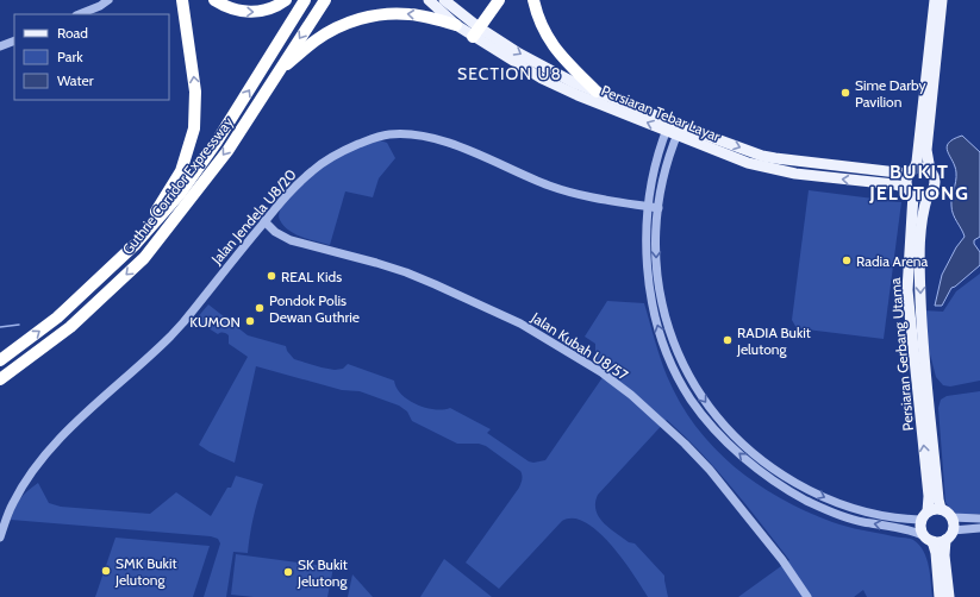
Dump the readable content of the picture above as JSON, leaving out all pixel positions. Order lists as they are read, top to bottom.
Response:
{
  "streets": {
    "highway": ["Guthrie Corridor Expressway"],
    "main road": ["Persiaran Tebar Layar", "Persiaran Gerbang Utama"],
    "street": ["Jalan Jendela U8/20", "Jalan Kubah U8/57"]
  },
  "crossings": [
    ["Persiaran Tebar Layar", "Persiaran Gerbang Utama"],
    ["Jalan Jendela U8/20", "Jalan Kubah U8/57"]
  ],
  "districts": ["SECTION U8", "BUKIT JELUTONG"],
  "places": [
    "Sime Darby Pavilion",
    "Radia Arena",
    "REAL Kids",
    "Pondok Polis Dewan Guthrie",
    "KUMON",
    "RADIA Bukit Jelutong",
    "SMK Bukit Jelutong",
    "SK Bukit Jelutong"
  ],
  "legend": ["Road", "Park", "Water"]
}
